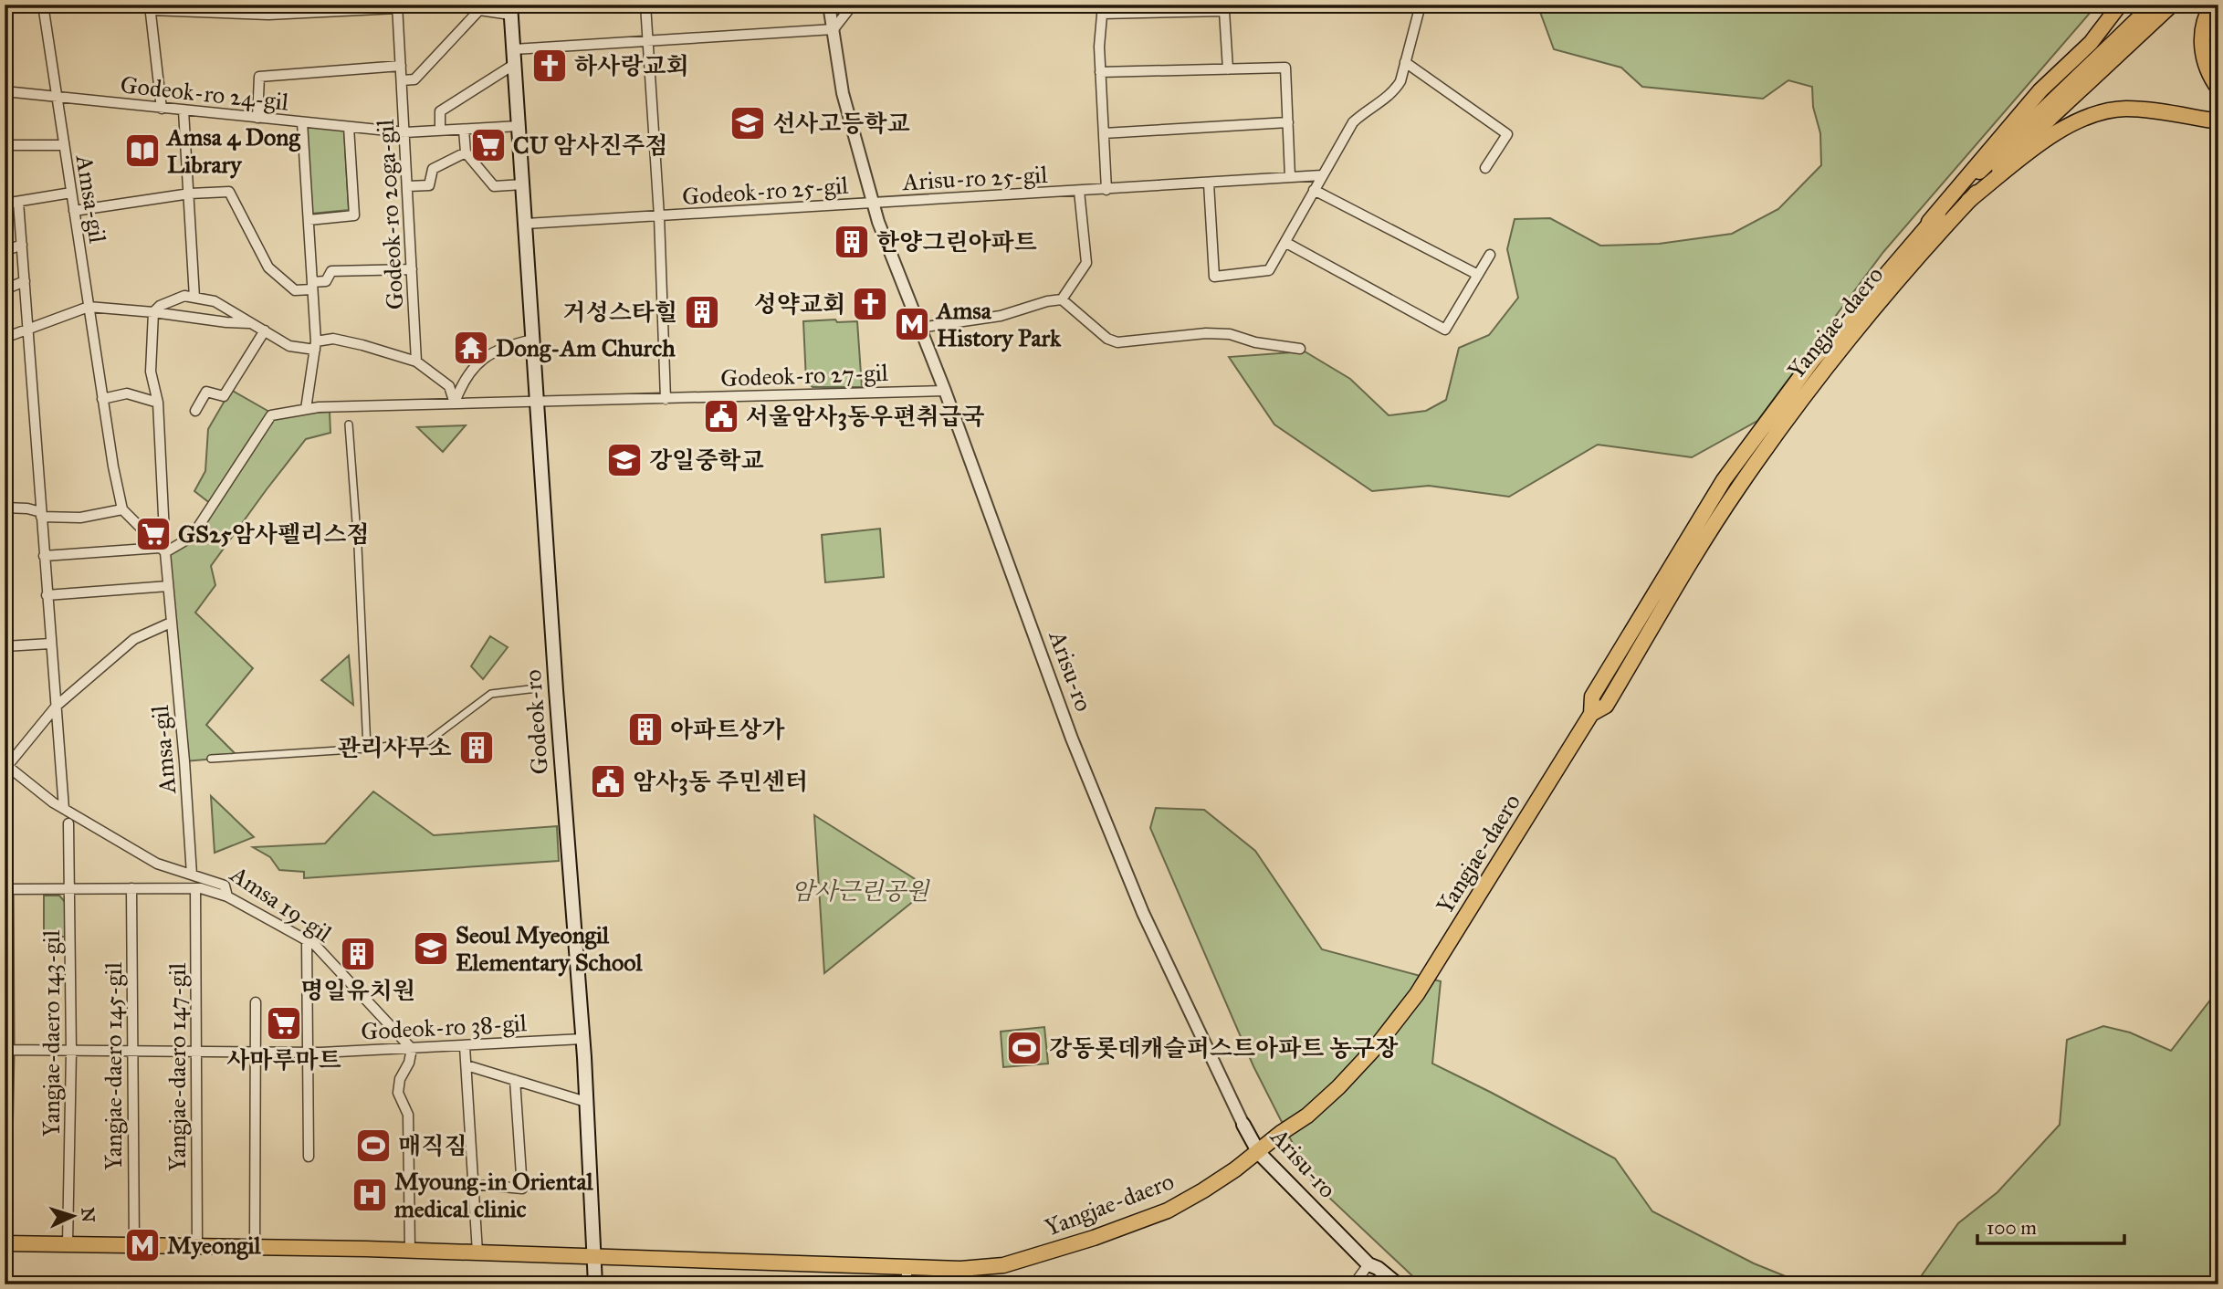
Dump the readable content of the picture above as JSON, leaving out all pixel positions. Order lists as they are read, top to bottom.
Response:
{
  "streets": {
    "main road": ["Yangjae-daero", "Arisu-ro", "Godeok-ro"],
    "street": [
      "Godeok-ro 24-gil",
      "Arisu-ro 25-gil",
      "Godeok-ro 25-gil",
      "Amsa-gil",
      "Godeok-ro 20ga-gil",
      "Godeok-ro 27-gil",
      "Amsa 19-gil",
      "Godeok-ro 38-gil",
      "Yangjae-daero 143-gil",
      "Yangjae-daero 145-gil",
      "Yangjae-daero 147-gil"
    ]
  },
  "crossings": [
    ["Godeok-ro 24-gil", "Amsa-gil"],
    ["Godeok-ro 24-gil", "Godeok-ro 20ga-gil"],
    ["Godeok-ro 24-gil", "Godeok-ro"],
    ["Arisu-ro 25-gil", "Godeok-ro 25-gil"],
    ["Arisu-ro 25-gil", "Arisu-ro"],
    ["Godeok-ro 25-gil", "Arisu-ro"],
    ["Godeok-ro 25-gil", "Godeok-ro"],
    ["Amsa-gil", "Godeok-ro 27-gil"],
    ["Amsa-gil", "Amsa 19-gil"],
    ["Godeok-ro 20ga-gil", "Godeok-ro"],
    ["Yangjae-daero", "Arisu-ro"],
    ["Yangjae-daero", "Godeok-ro"],
    ["Yangjae-daero", "Yangjae-daero 143-gil"],
    ["Yangjae-daero", "Yangjae-daero 145-gil"],
    ["Yangjae-daero", "Yangjae-daero 147-gil"],
    ["Godeok-ro 27-gil", "Arisu-ro"],
    ["Godeok-ro 27-gil", "Godeok-ro"],
    ["Godeok-ro", "Godeok-ro 38-gil"],
    ["Amsa 19-gil", "Godeok-ro 38-gil"],
    ["Godeok-ro 38-gil", "Yangjae-daero 143-gil"],
    ["Godeok-ro 38-gil", "Yangjae-daero 145-gil"],
    ["Godeok-ro 38-gil", "Yangjae-daero 147-gil"]
  ],
  "parks": ["암사근린공원"],
  "places": {
    "church": ["하사랑교회", "성약교회"],
    "school or university": ["선사고등학교", "강일중학교", "Seoul Myeongil Elementary School"],
    "supermarket": ["CU 암사진주점", "GS25암사펠리스점", "사마루마트"],
    "library": ["Amsa 4 Dong Library"],
    "building": [
      "한양그린아파트",
      "거성스타힐",
      "아파트상가",
      "관리사무소",
      "명일유치원"
    ],
    "metro station": ["Amsa History Park", "Myeongil"],
    "temple": ["Dong-Am Church"],
    "public building": ["서울암사3동우편취급국", "암사3동 주민센터"],
    "sports": ["강동롯데캐슬퍼스트아파트 농구장", "매직짐"],
    "hospital": ["Myoung-in Oriental medical clinic"]
  },
  "scale_bar": "100 m",
  "north": "right"
}
